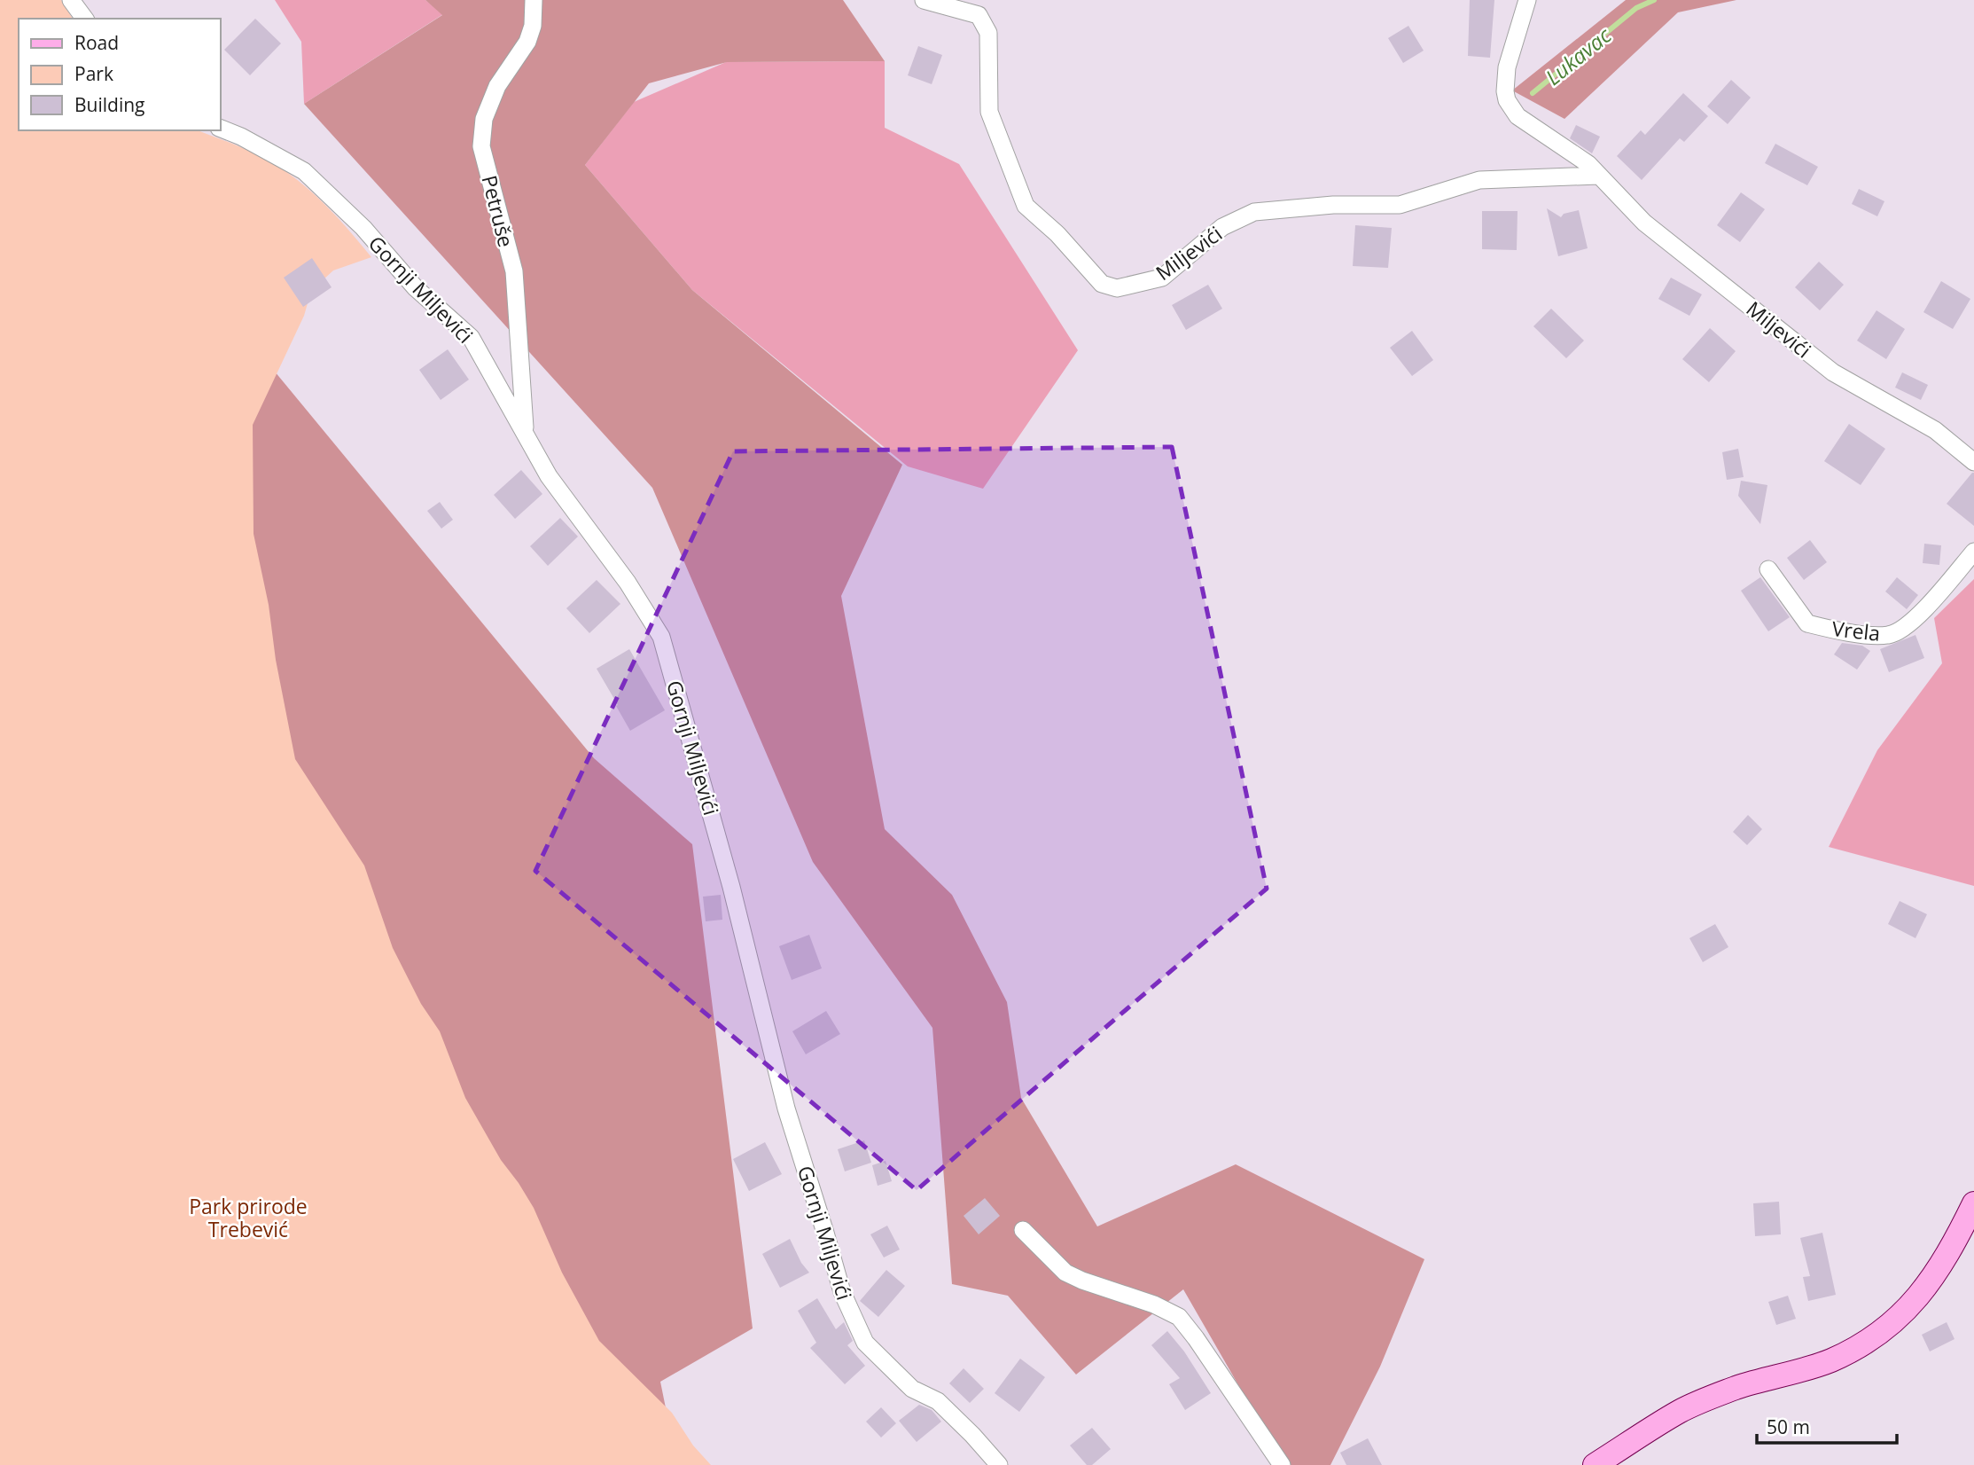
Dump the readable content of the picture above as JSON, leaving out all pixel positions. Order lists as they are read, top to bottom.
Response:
{
  "streets": {
    "street": [
      "Petruše",
      "Miljevići",
      "Gornji Miljevići",
      "Vrela"
    ]
  },
  "crossings": [
    ["Petruše", "Gornji Miljevići"]
  ],
  "water": ["Lukavac"],
  "parks": ["Park prirode Trebević"],
  "legend": ["Road", "Park", "Building"],
  "scale_bar": "50 m"
}
